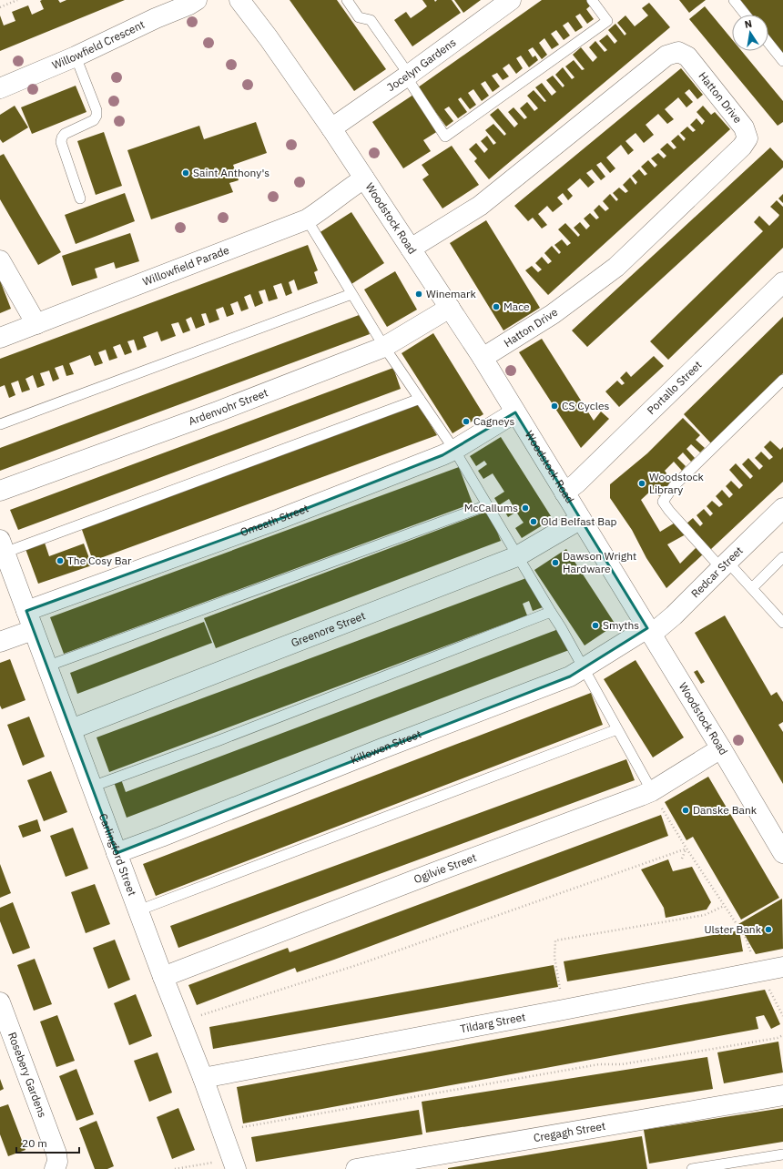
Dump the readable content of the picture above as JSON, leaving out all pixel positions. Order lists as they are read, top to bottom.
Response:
{
  "streets": {
    "street": [
      "Willowfield Crescent",
      "Jocelyn Gardens",
      "Hatton Drive",
      "Woodstock Road",
      "Willowfield Parade",
      "Portallo Street",
      "Ardenvohr Street",
      "Omeath Street",
      "Redcar Street",
      "Greenore Street",
      "Killowen Street",
      "Carlingford Street",
      "Ogilvie Street",
      "Tildarg Street",
      "Rosebery Gardens",
      "Cregagh Street"
    ]
  },
  "crossings": [
    ["Jocelyn Gardens", "Woodstock Road"],
    ["Hatton Drive", "Woodstock Road"],
    ["Woodstock Road", "Willowfield Parade"],
    ["Woodstock Road", "Portallo Street"],
    ["Woodstock Road", "Ardenvohr Street"],
    ["Woodstock Road", "Omeath Street"],
    ["Woodstock Road", "Redcar Street"],
    ["Woodstock Road", "Greenore Street"],
    ["Woodstock Road", "Killowen Street"],
    ["Woodstock Road", "Ogilvie Street"],
    ["Omeath Street", "Carlingford Street"],
    ["Redcar Street", "Killowen Street"],
    ["Greenore Street", "Carlingford Street"],
    ["Killowen Street", "Carlingford Street"],
    ["Carlingford Street", "Ogilvie Street"],
    ["Carlingford Street", "Tildarg Street"]
  ],
  "places": [
    "Saint Anthony's",
    "Winemark",
    "Mace",
    "CS Cycles",
    "Cagneys",
    "Woodstock Library",
    "McCallums",
    "Old Belfast Bap",
    "The Cosy Bar",
    "Dawson Wright Hardware",
    "Smyths",
    "Danske Bank",
    "Ulster Bank"
  ],
  "scale_bar": "20 m",
  "north": "top"
}
